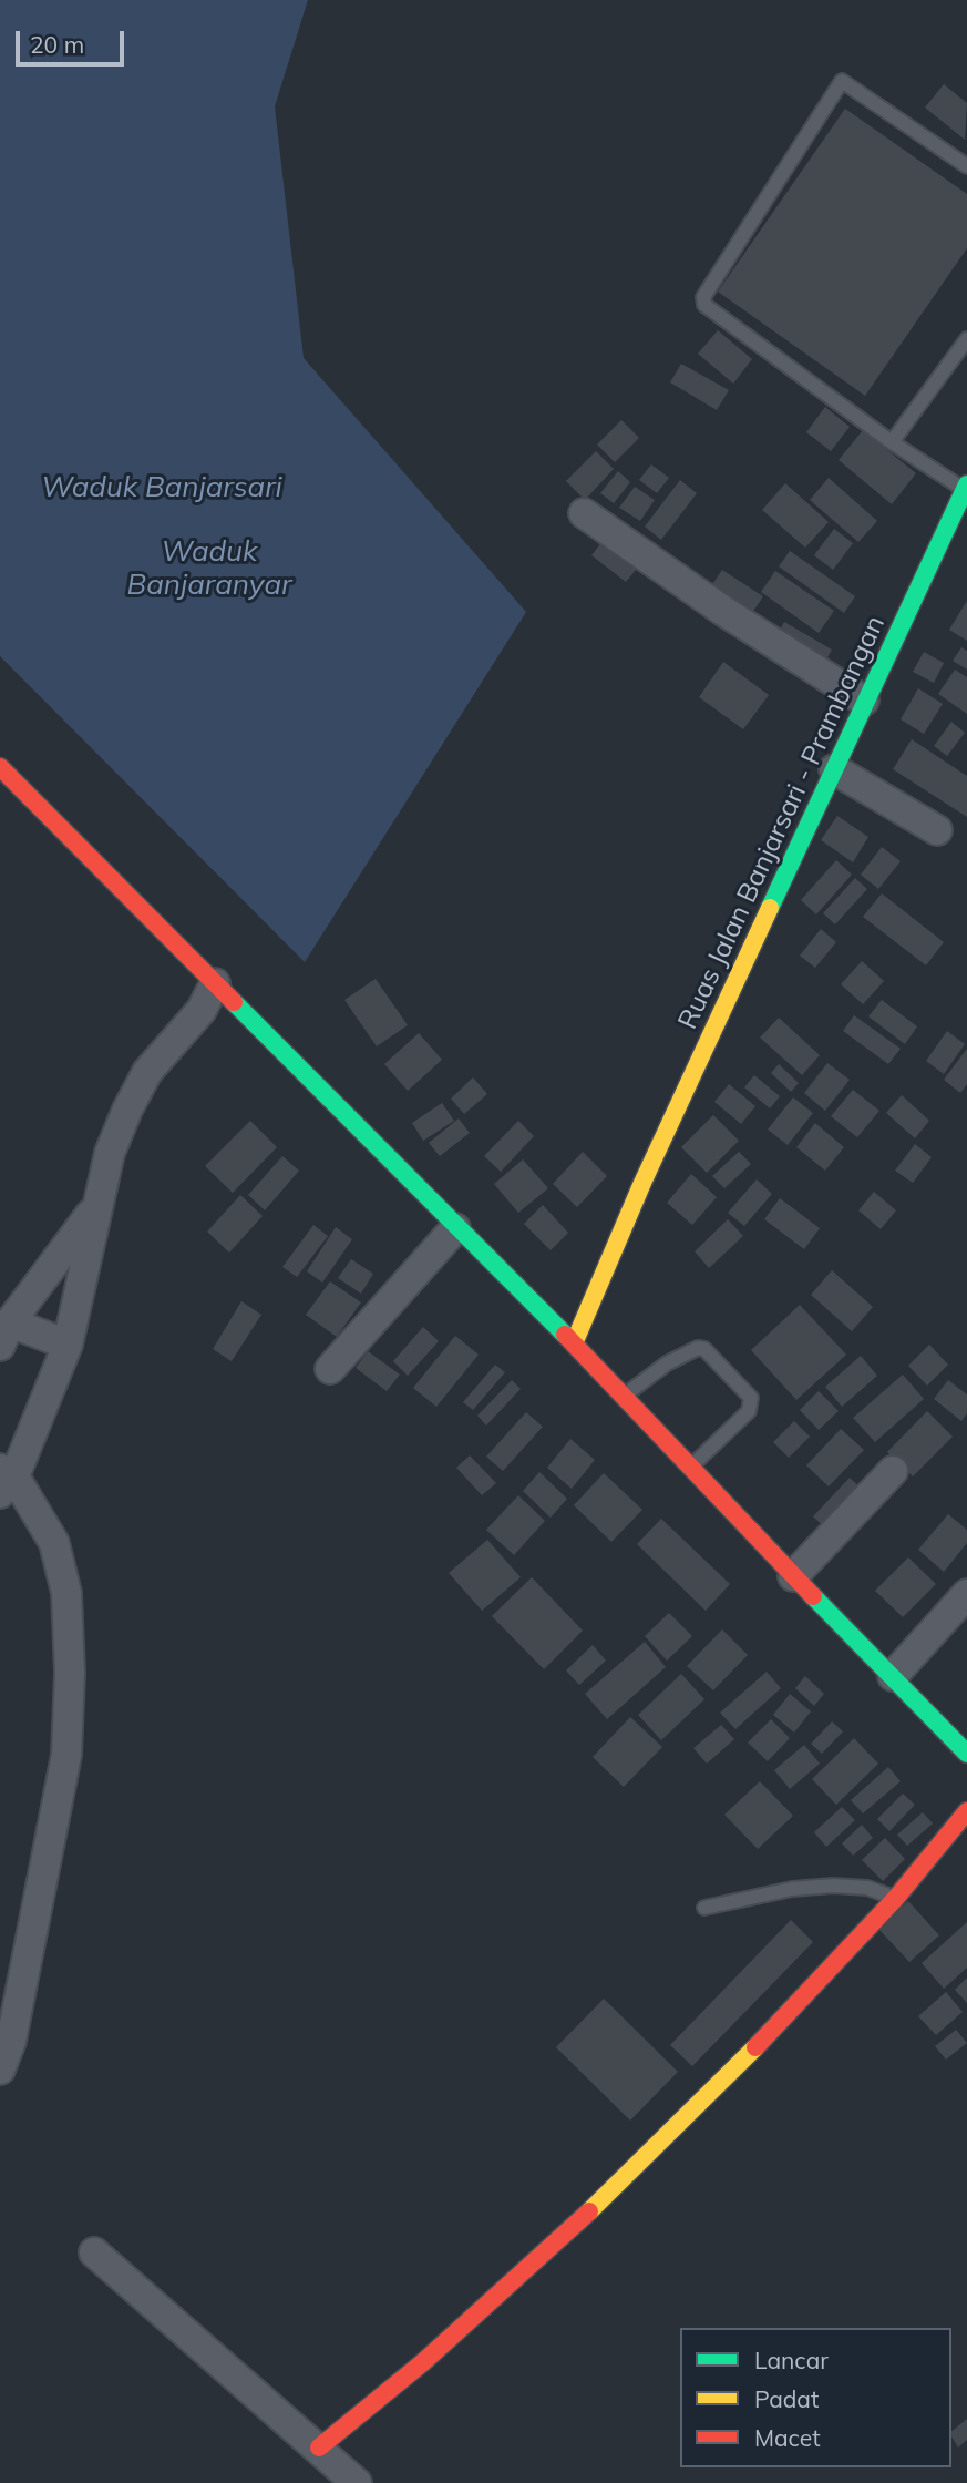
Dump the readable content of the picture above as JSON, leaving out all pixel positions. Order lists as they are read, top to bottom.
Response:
{
  "streets": {
    "main road": ["Ruas Jalan Banjarsari - Prambangan"]
  },
  "water": ["Waduk Banjarsari", "Waduk Banjaranyar"],
  "legend": ["Lancar", "Padat", "Macet"],
  "scale_bar": "20 m"
}
